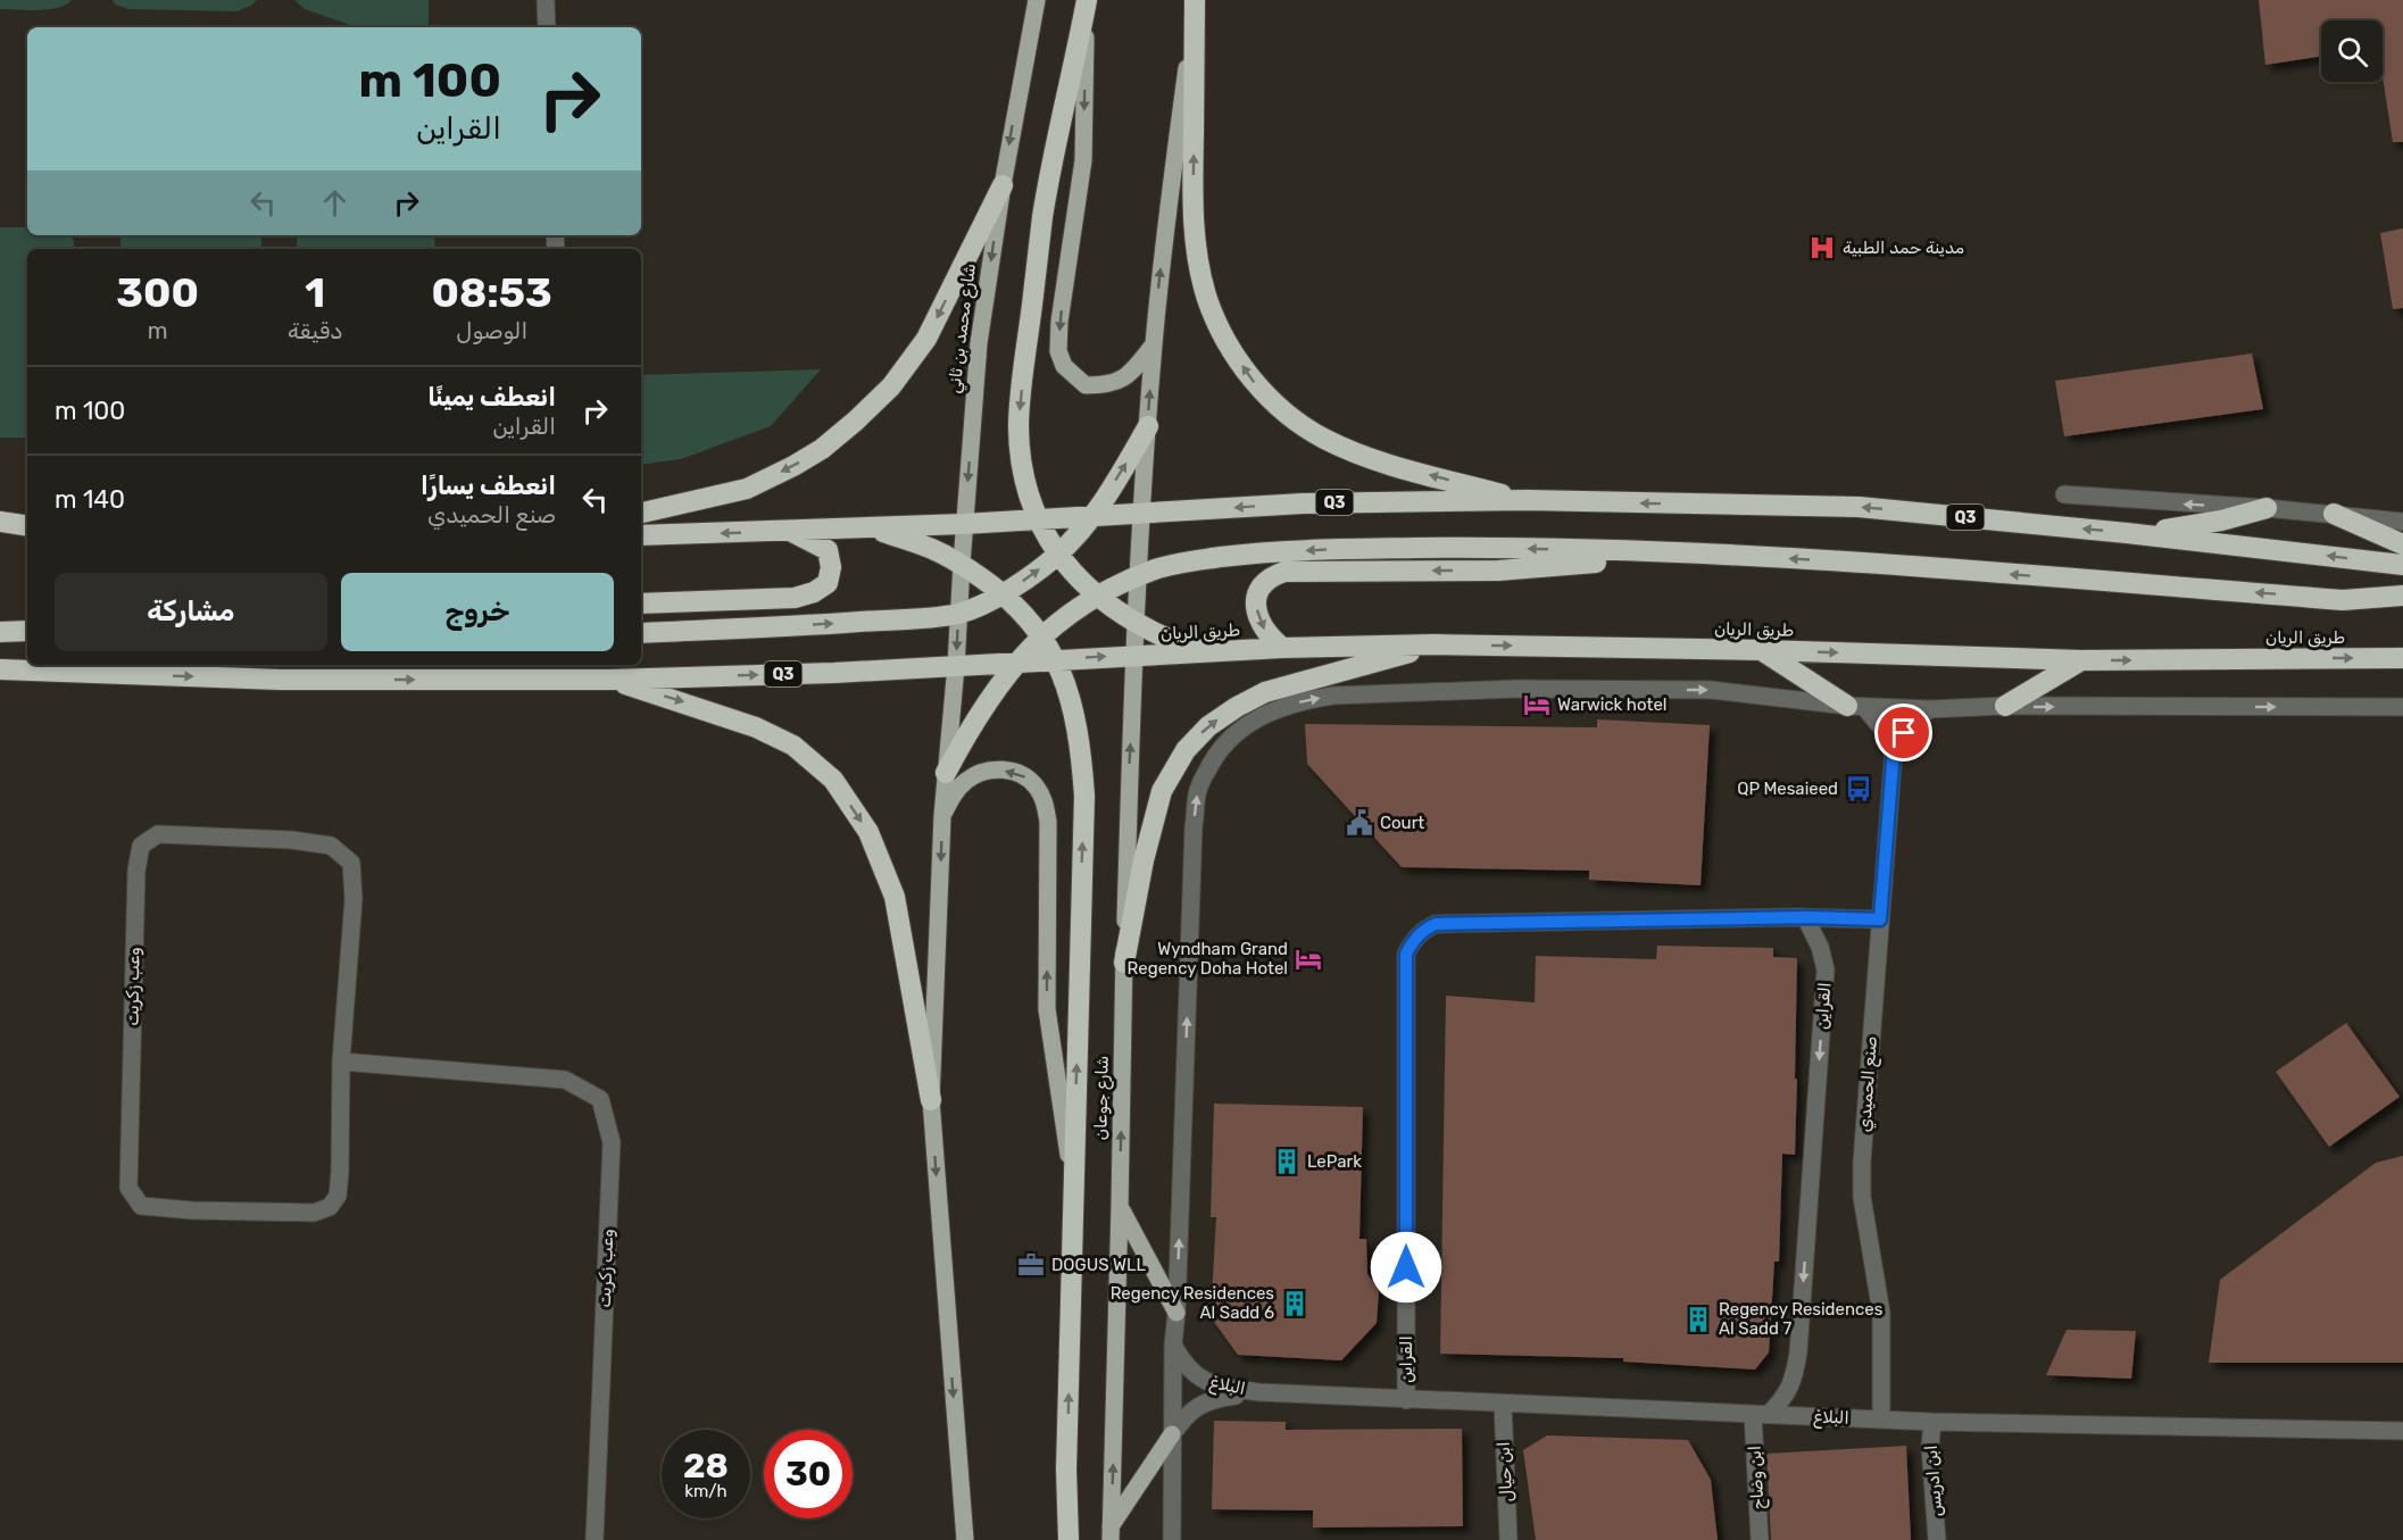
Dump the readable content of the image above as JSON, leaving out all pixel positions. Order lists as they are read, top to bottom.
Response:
{
  "streets": {
    "highway": ["Q3", "طريق الريان"],
    "main road": ["شارع محمد بن ثاني", "شارع جوعان"],
    "street": [
      "وعب زكريت",
      "القراين",
      "صنع الحميدي",
      "البلاغ",
      "ابن حيال",
      "ابن وضاح",
      "ابن ادريس"
    ]
  },
  "crossings": [
    ["شارع محمد بن ثاني", "Q3"],
    ["شارع محمد بن ثاني", "طريق الريان"],
    ["طريق الريان", "شارع جوعان"],
    ["القراين", "صنع الحميدي"],
    ["القراين", "البلاغ"],
    ["القراين", "ابن وضاح"],
    ["صنع الحميدي", "البلاغ"],
    ["البلاغ", "ابن حيال"],
    ["البلاغ", "ابن وضاح"],
    ["البلاغ", "ابن ادريس"]
  ],
  "one_way": ["شارع محمد بن ثاني", "شارع جوعان"],
  "places": {
    "hospital": ["مدينة حمد الطبية"],
    "hotel": ["Warwick hotel", "Wyndham Grand Regency Doha Hotel"],
    "bus stop": ["QP Mesaieed"],
    "public building": ["Court"],
    "building": ["LePark", "Regency Residences Al Sadd 6", "Regency Residences Al Sadd 7"],
    "office": ["DOGUS WLL"]
  },
  "page": {
    "turn": ["100 m", "القراين"],
    "eta": [
      "08:53",
      "الوصول",
      "1",
      "دقيقة",
      "300",
      "m"
    ],
    "list": [
      {
        "name": "انعطف يمينًا",
        "note": "القراين",
        "value": "100 m"
      },
      {
        "name": "انعطف يسارًا",
        "note": "صنع الحميدي",
        "value": "140 m"
      }
    ],
    "buttons": ["خروج", "مشاركة"],
    "speed": "28 km/h",
    "limit": "30"
  }
}
